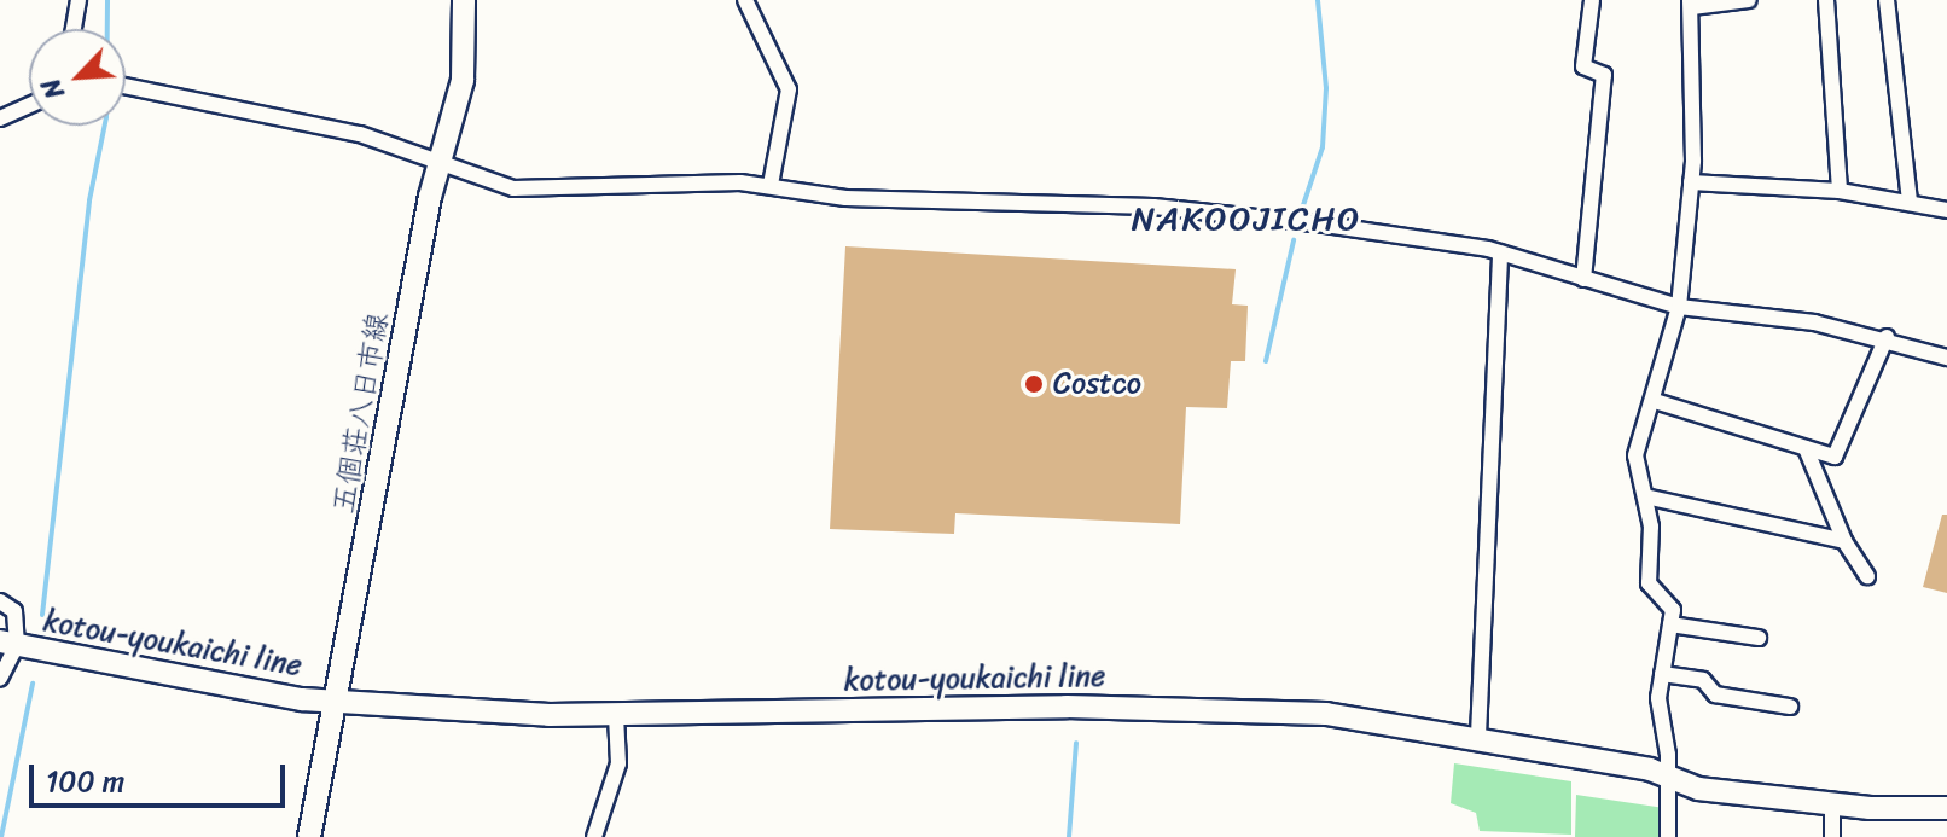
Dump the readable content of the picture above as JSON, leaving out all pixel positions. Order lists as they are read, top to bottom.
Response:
{
  "streets": {
    "main road": ["五個荘八日市線", "kotou-youkaichi line"]
  },
  "crossings": [
    ["五個荘八日市線", "kotou-youkaichi line"]
  ],
  "districts": ["NAKOOJICHO"],
  "places": ["Costco"],
  "scale_bar": "100 m",
  "north": "bottom left"
}
